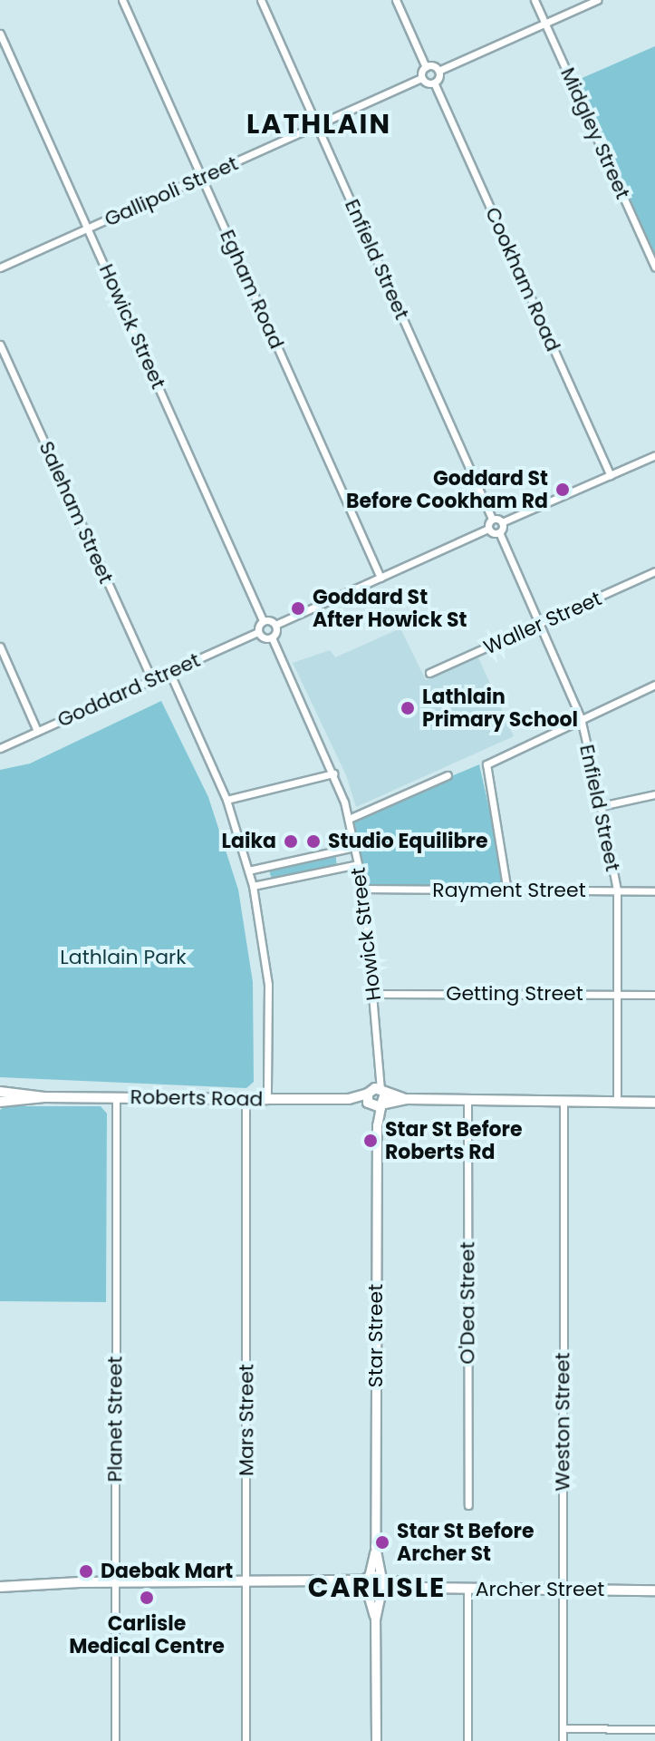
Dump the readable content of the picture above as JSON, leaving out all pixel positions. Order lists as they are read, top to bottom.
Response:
{
  "streets": {
    "main road": ["Roberts Road", "Archer Street"],
    "street": [
      "Midgley Street",
      "Gallipoli Street",
      "Enfield Street",
      "Cookham Road",
      "Egham Road",
      "Howick Street",
      "Saleham Street",
      "Waller Street",
      "Goddard Street",
      "Rayment Street",
      "Getting Street",
      "O'Dea Street",
      "Star Street",
      "Planet Street",
      "Mars Street",
      "Weston Street"
    ]
  },
  "crossings": [
    ["Gallipoli Street", "Enfield Street"],
    ["Gallipoli Street", "Egham Road"],
    ["Gallipoli Street", "Howick Street"],
    ["Enfield Street", "Waller Street"],
    ["Enfield Street", "Rayment Street"],
    ["Enfield Street", "Getting Street"],
    ["Enfield Street", "Roberts Road"],
    ["Howick Street", "Rayment Street"],
    ["Howick Street", "Getting Street"],
    ["Howick Street", "Roberts Road"],
    ["Howick Street", "Star Street"],
    ["Saleham Street", "Goddard Street"],
    ["Roberts Road", "O'Dea Street"],
    ["Roberts Road", "Star Street"],
    ["Roberts Road", "Planet Street"],
    ["Roberts Road", "Mars Street"],
    ["Roberts Road", "Weston Street"],
    ["Star Street", "Archer Street"],
    ["Weston Street", "Archer Street"]
  ],
  "districts": ["LATHLAIN", "CARLISLE"],
  "parks": ["Lathlain Park"],
  "places": [
    "Goddard St Before Cookham Rd",
    "Goddard St After Howick St",
    "Lathlain Primary School",
    "Laika",
    "Studio Equilibre",
    "Star St Before Roberts Rd",
    "Star St Before Archer St",
    "Daebak Mart",
    "Carlisle Medical Centre"
  ]
}
